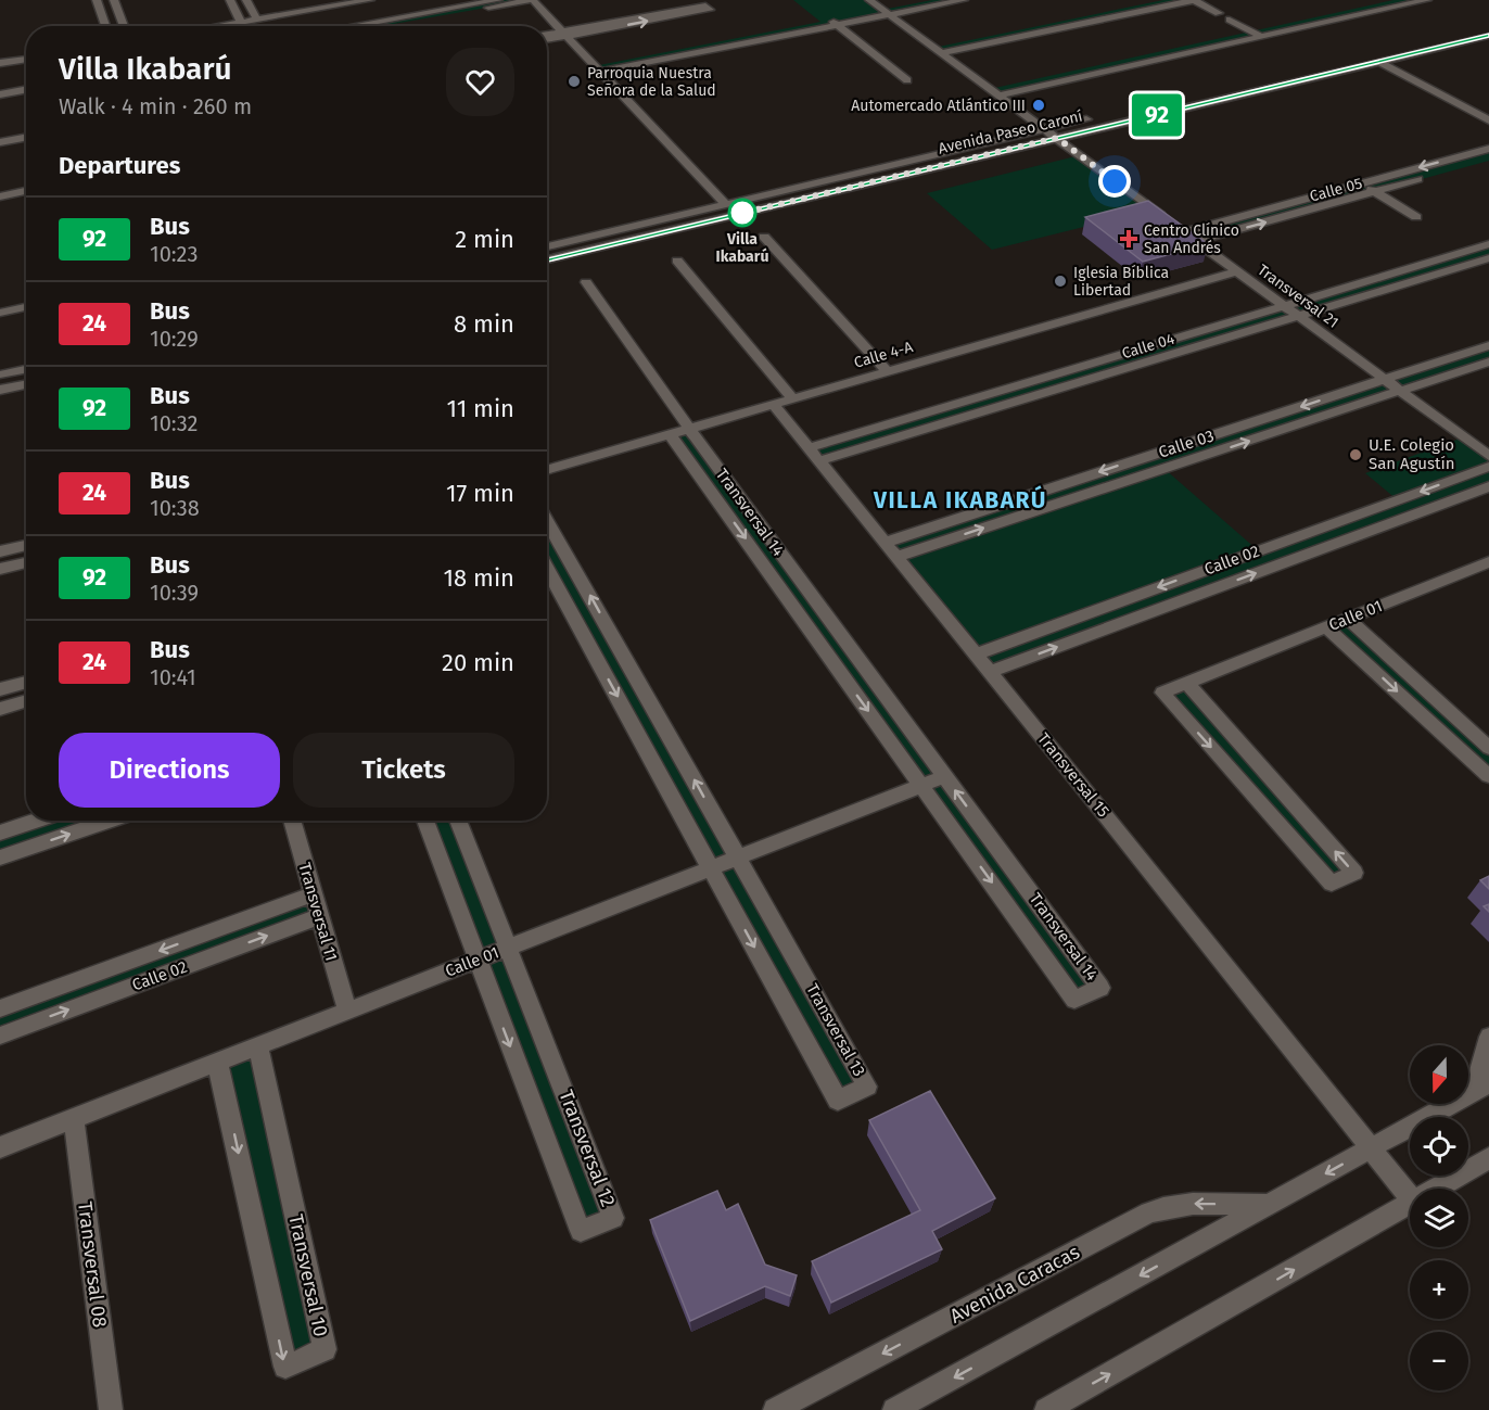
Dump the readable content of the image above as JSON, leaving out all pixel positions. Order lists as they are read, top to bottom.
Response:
{
  "streets": {
    "street": [
      "Avenida Paseo Caroní",
      "Calle 05",
      "Transversal 21",
      "Calle 04",
      "Calle 4-A",
      "Calle 03",
      "Transversal 14",
      "Calle 02",
      "Calle 01",
      "Transversal 15",
      "Transversal 11",
      "Transversal 13",
      "Transversal 12",
      "Transversal 08",
      "Transversal 10",
      "Avenida Caracas"
    ]
  },
  "crossings": [
    ["Avenida Paseo Caroní", "Transversal 21"],
    ["Calle 05", "Transversal 21"],
    ["Transversal 21", "Calle 04"],
    ["Transversal 21", "Calle 4-A"],
    ["Transversal 21", "Calle 03"],
    ["Calle 04", "Transversal 15"],
    ["Calle 4-A", "Transversal 14"],
    ["Calle 4-A", "Transversal 15"],
    ["Calle 03", "Transversal 15"],
    ["Transversal 14", "Calle 01"],
    ["Calle 02", "Transversal 15"],
    ["Calle 02", "Transversal 11"],
    ["Calle 01", "Transversal 11"],
    ["Calle 01", "Transversal 13"],
    ["Calle 01", "Transversal 12"],
    ["Calle 01", "Transversal 08"],
    ["Calle 01", "Transversal 10"]
  ],
  "districts": ["VILLA IKABARÚ"],
  "places": {
    "other": [
      "Parroquia Nuestra Señora de la Salud",
      "Automercado Atlántico III",
      "Villa Ikabarú",
      "Iglesia Bíblica Libertad",
      "U.E. Colegio San Agustín"
    ],
    "health": ["Centro Clínico San Andrés"]
  },
  "lines": ["bus line 92"],
  "north": "bottom",
  "page": {
    "on_map": "92",
    "heading": [
      ["Villa Ikabarú", "Walk · 4 min · 260 m"],
      "Departures"
    ],
    "list": [
      {
        "mark": "92",
        "name": "Bus",
        "note": "10:23",
        "value": "2 min"
      },
      {
        "mark": "24",
        "name": "Bus",
        "note": "10:29",
        "value": "8 min"
      },
      {
        "mark": "92",
        "name": "Bus",
        "note": "10:32",
        "value": "11 min"
      },
      {
        "mark": "24",
        "name": "Bus",
        "note": "10:38",
        "value": "17 min"
      },
      {
        "mark": "92",
        "name": "Bus",
        "note": "10:39",
        "value": "18 min"
      },
      {
        "mark": "24",
        "name": "Bus",
        "note": "10:41",
        "value": "20 min"
      }
    ],
    "buttons": ["Directions", "Tickets"],
    "map_buttons": ["+", "−"]
  }
}
